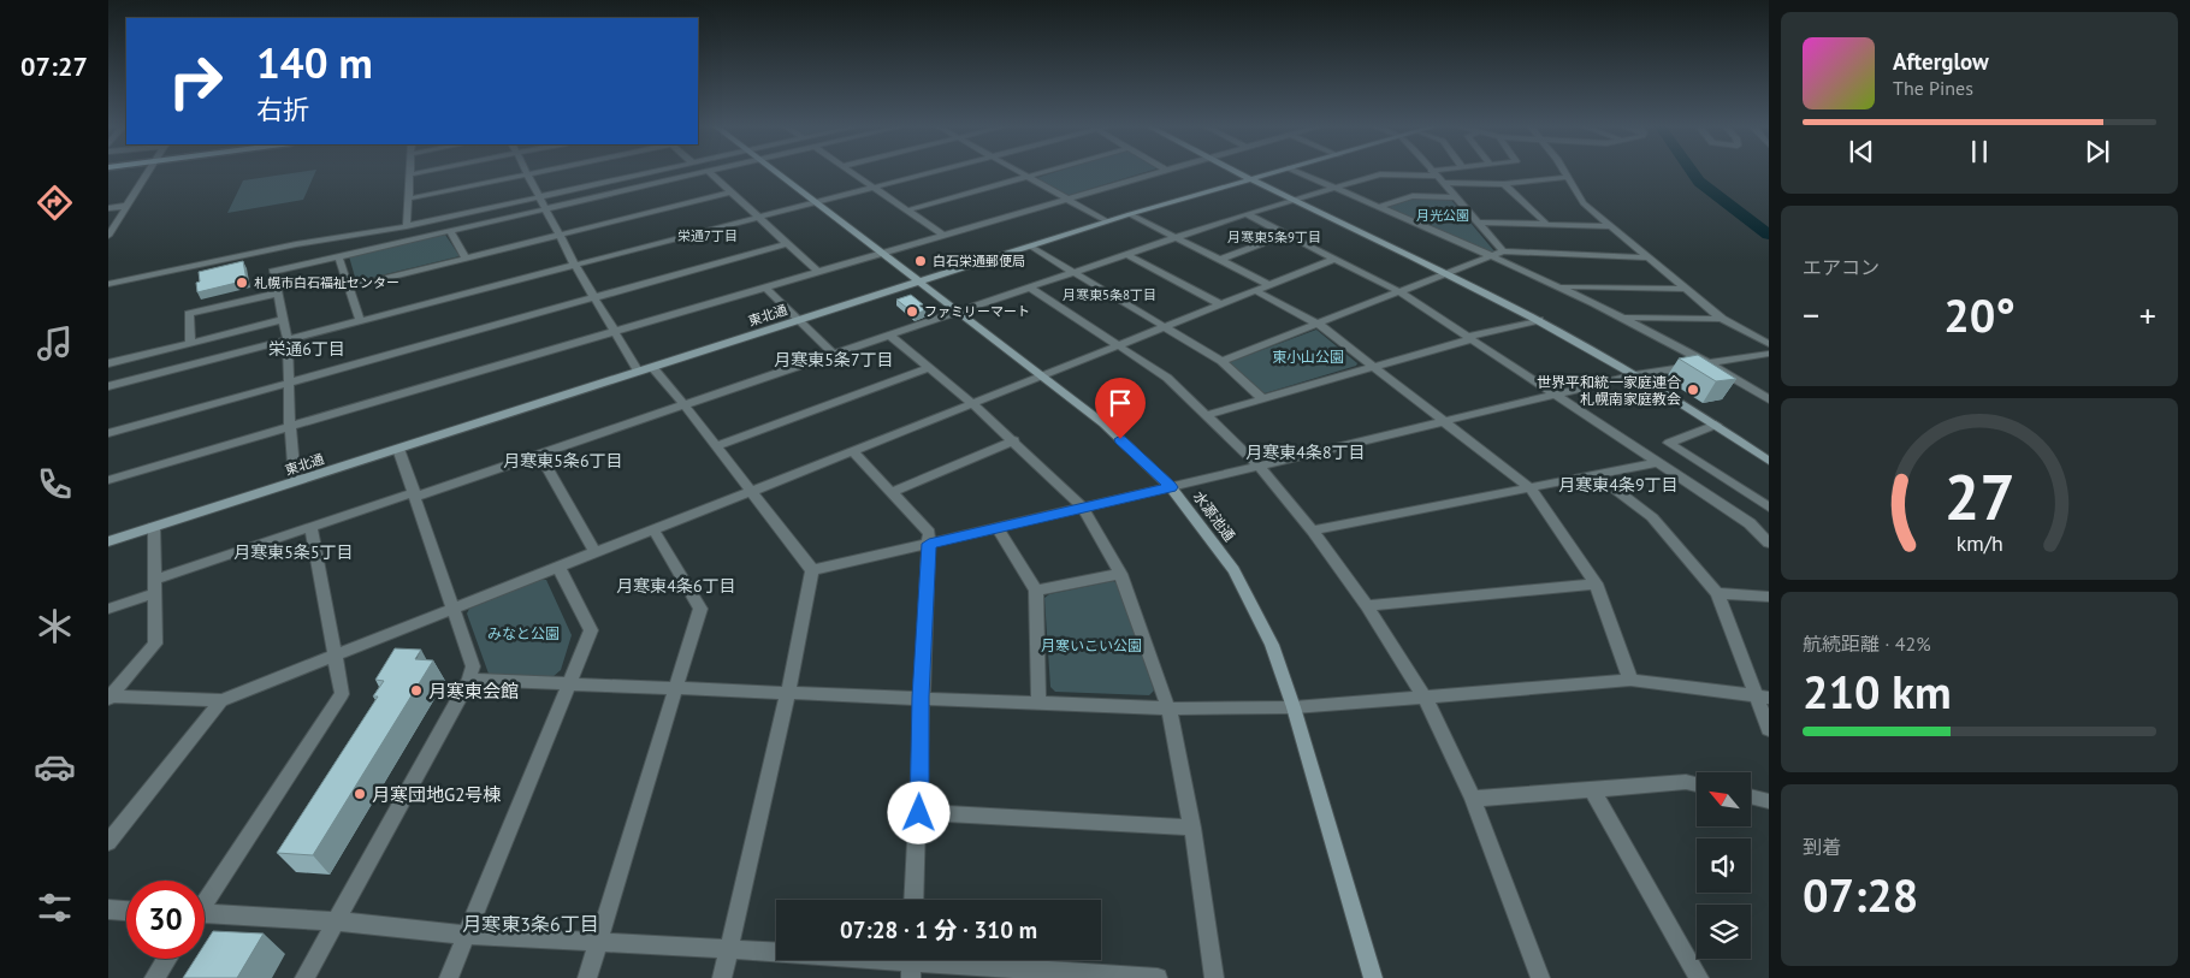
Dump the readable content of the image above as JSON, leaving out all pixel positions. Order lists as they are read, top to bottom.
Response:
{
  "streets": {
    "street": ["東北通", "水源池通"]
  },
  "crossings": [
    ["東北通", "水源池通"]
  ],
  "districts": [
    "栄通7丁目",
    "月寒東5条9丁目",
    "月寒東5条8丁目",
    "栄通6丁目",
    "月寒東5条7丁目",
    "月寒東4条8丁目",
    "月寒東5条6丁目",
    "月寒東4条9丁目",
    "月寒東5条5丁目",
    "月寒東4条6丁目",
    "月寒東3条6丁目"
  ],
  "parks": [
    "月光公園",
    "東小山公園",
    "みなと公園",
    "月寒いこい公園"
  ],
  "places": [
    "白石栄通郵便局",
    "札幌市白石福祉センター",
    "ファミリーマート",
    "世界平和統一家庭連合 札幌南家庭教会",
    "月寒東会館",
    "月寒団地G2号棟"
  ],
  "north": "top left",
  "page": {
    "tabs": "07:27",
    "turn": ["140 m", "右折"],
    "song": ["Afterglow", "The Pines"],
    "tile": [
      "エアコン",
      ["航続距離 · 42%", "210 km"],
      ["到着", "07:28"]
    ],
    "heat": ["−", "20°", "+"],
    "limit": "30",
    "trip": "07:28 · 1 分 · 310 m",
    "gauge": ["27", "km/h"]
  }
}
